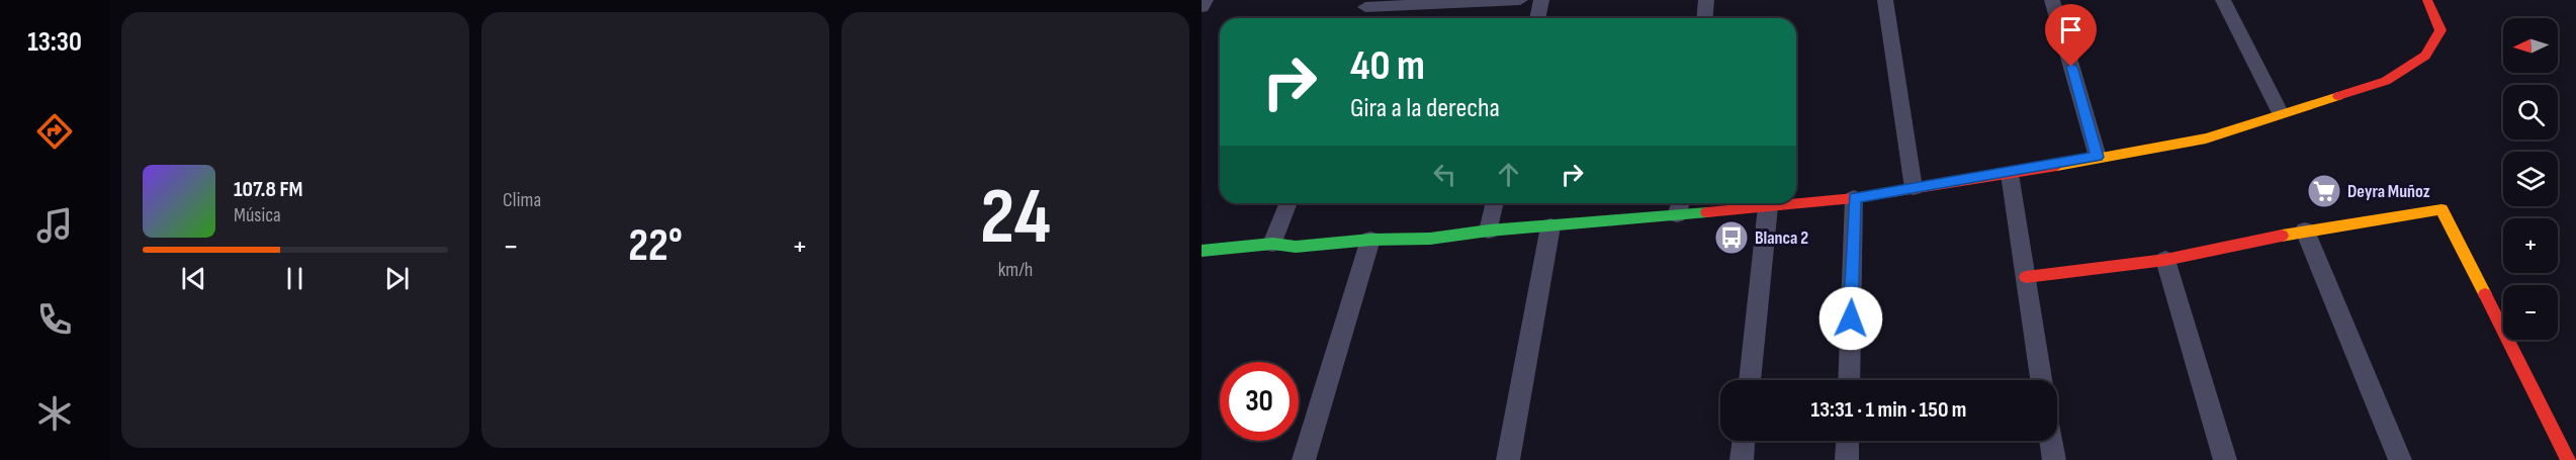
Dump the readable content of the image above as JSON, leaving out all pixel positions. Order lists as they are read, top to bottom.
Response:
{
  "places": {
    "supermarket": ["Deyra Muñoz"],
    "bus stop": ["Blanca 2"]
  },
  "north": "left",
  "page": {
    "tabs": "13:30",
    "tile": [
      "Clima",
      ["24", "km/h"]
    ],
    "map_buttons": ["+", "−"],
    "turn": ["40 m", "Gira a la derecha"],
    "song": ["107.8 FM", "Música"],
    "heat": ["−", "22°", "+"],
    "limit": "30",
    "trip": "13:31 · 1 min · 150 m"
  }
}
